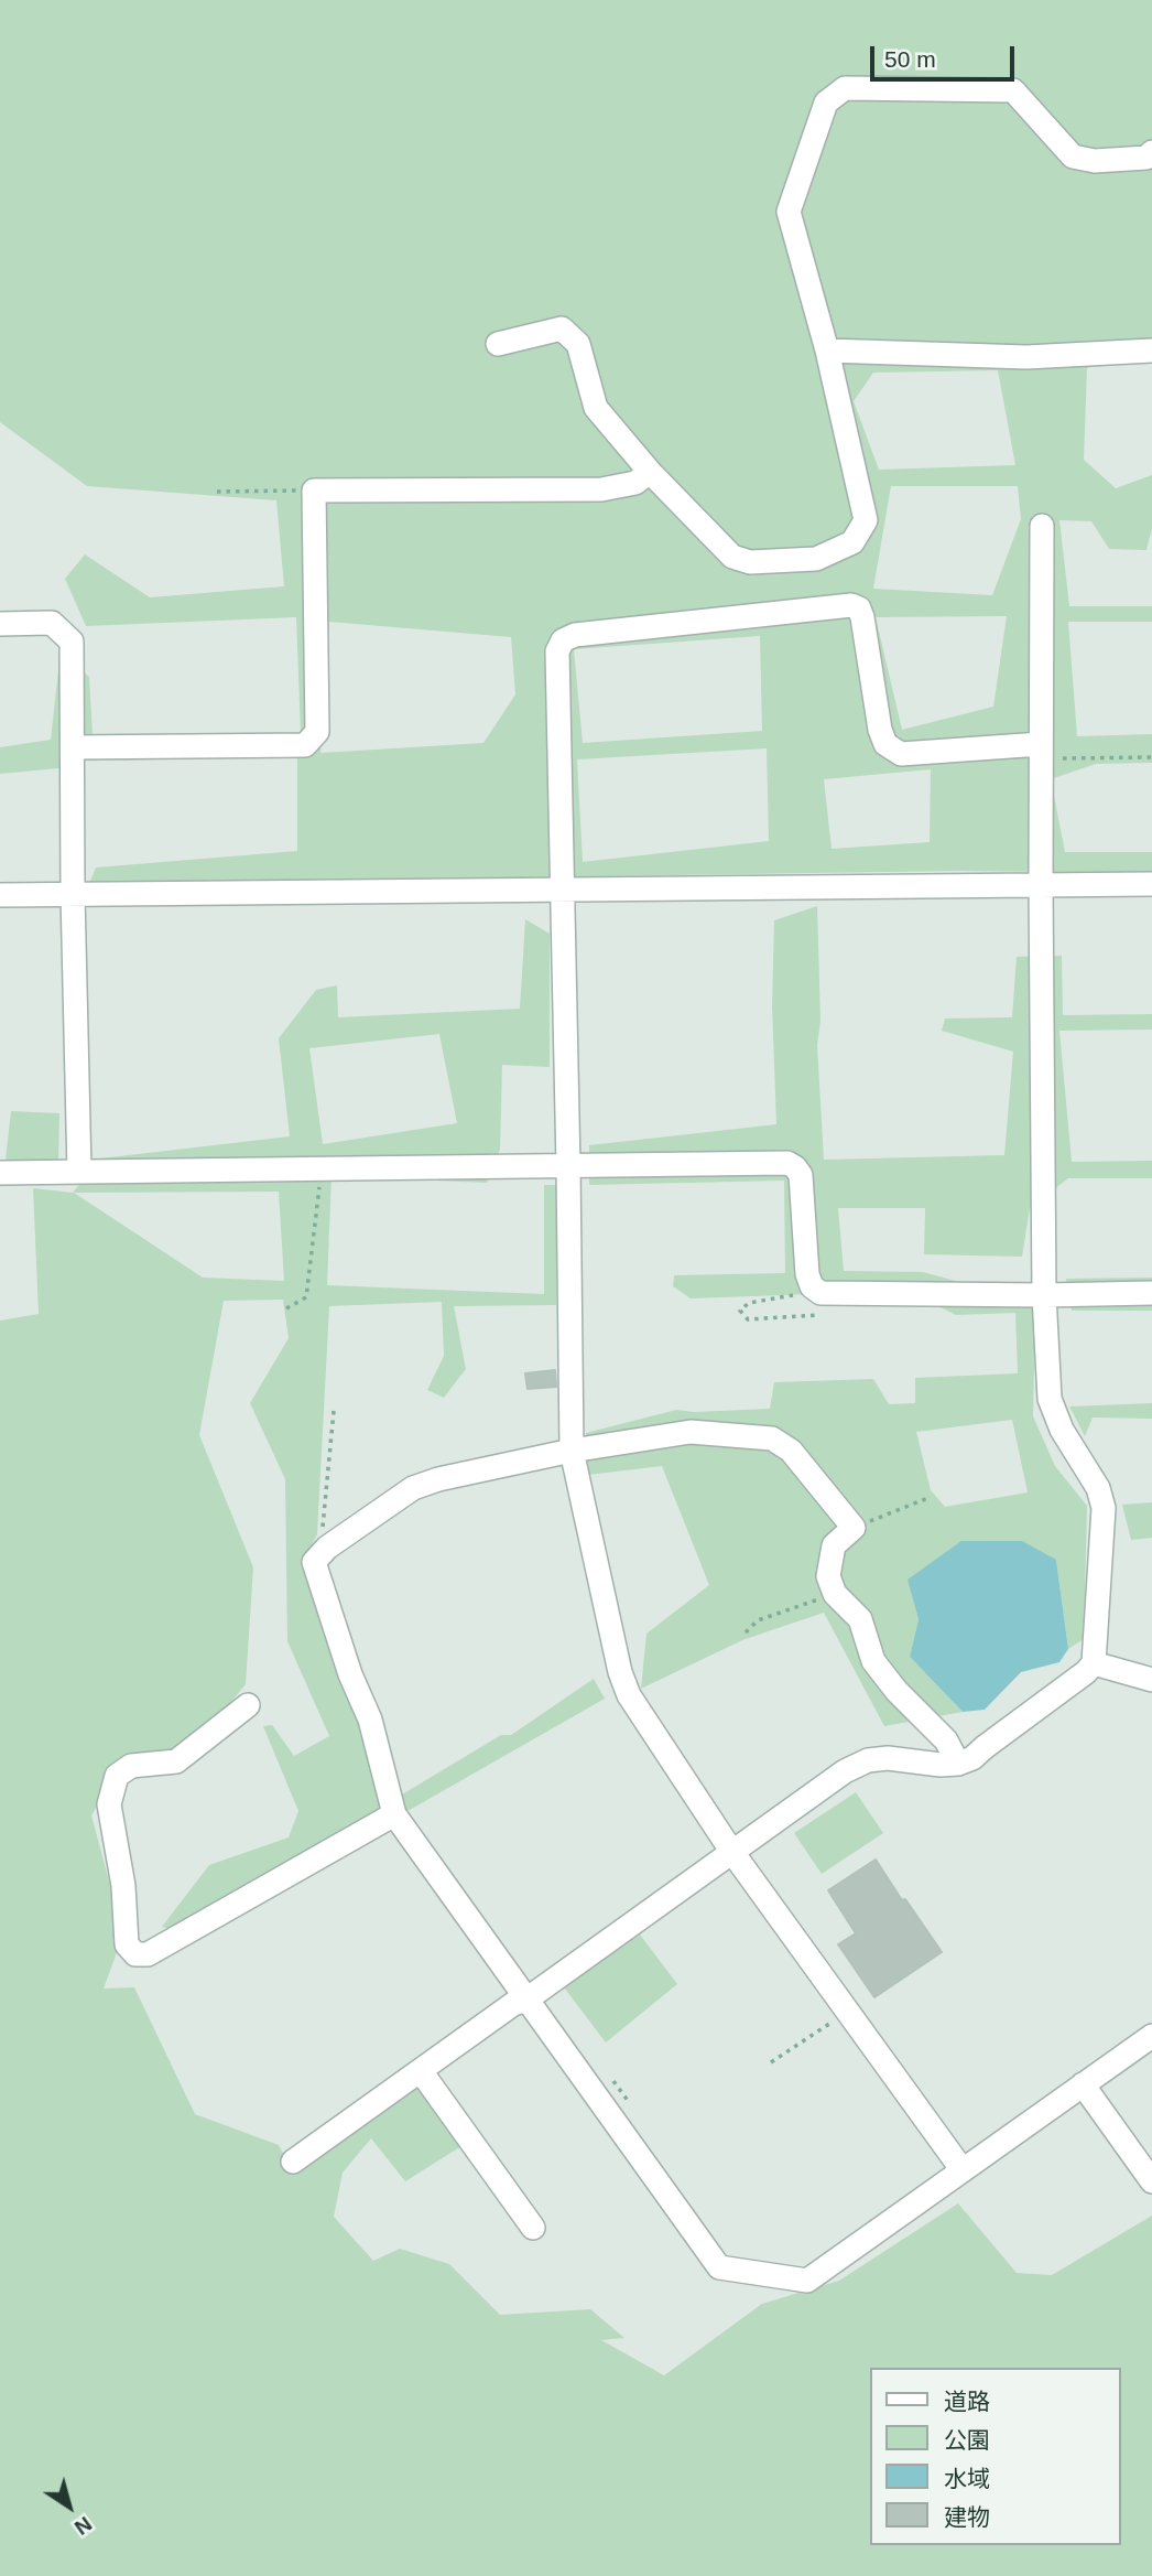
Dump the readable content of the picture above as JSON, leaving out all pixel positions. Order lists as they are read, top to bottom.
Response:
{
  "legend": [
    "道路",
    "公園",
    "水域",
    "建物"
  ],
  "scale_bar": "50 m",
  "north": "bottom right"
}
